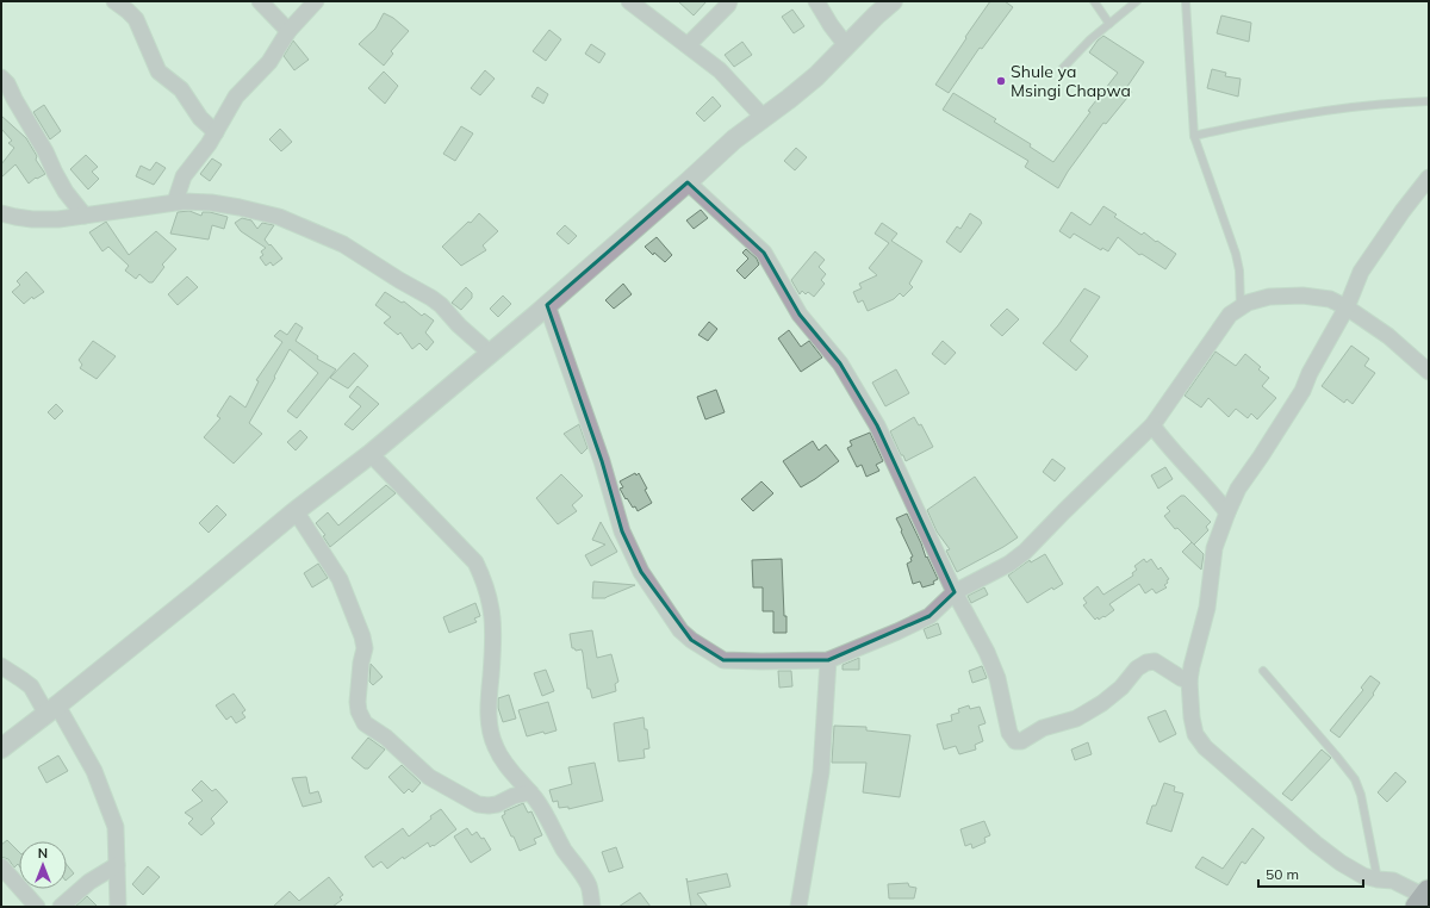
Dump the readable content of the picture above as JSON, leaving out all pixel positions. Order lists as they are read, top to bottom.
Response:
{
  "places": ["Shule ya Msingi Chapwa"],
  "scale_bar": "50 m",
  "north": "top"
}
